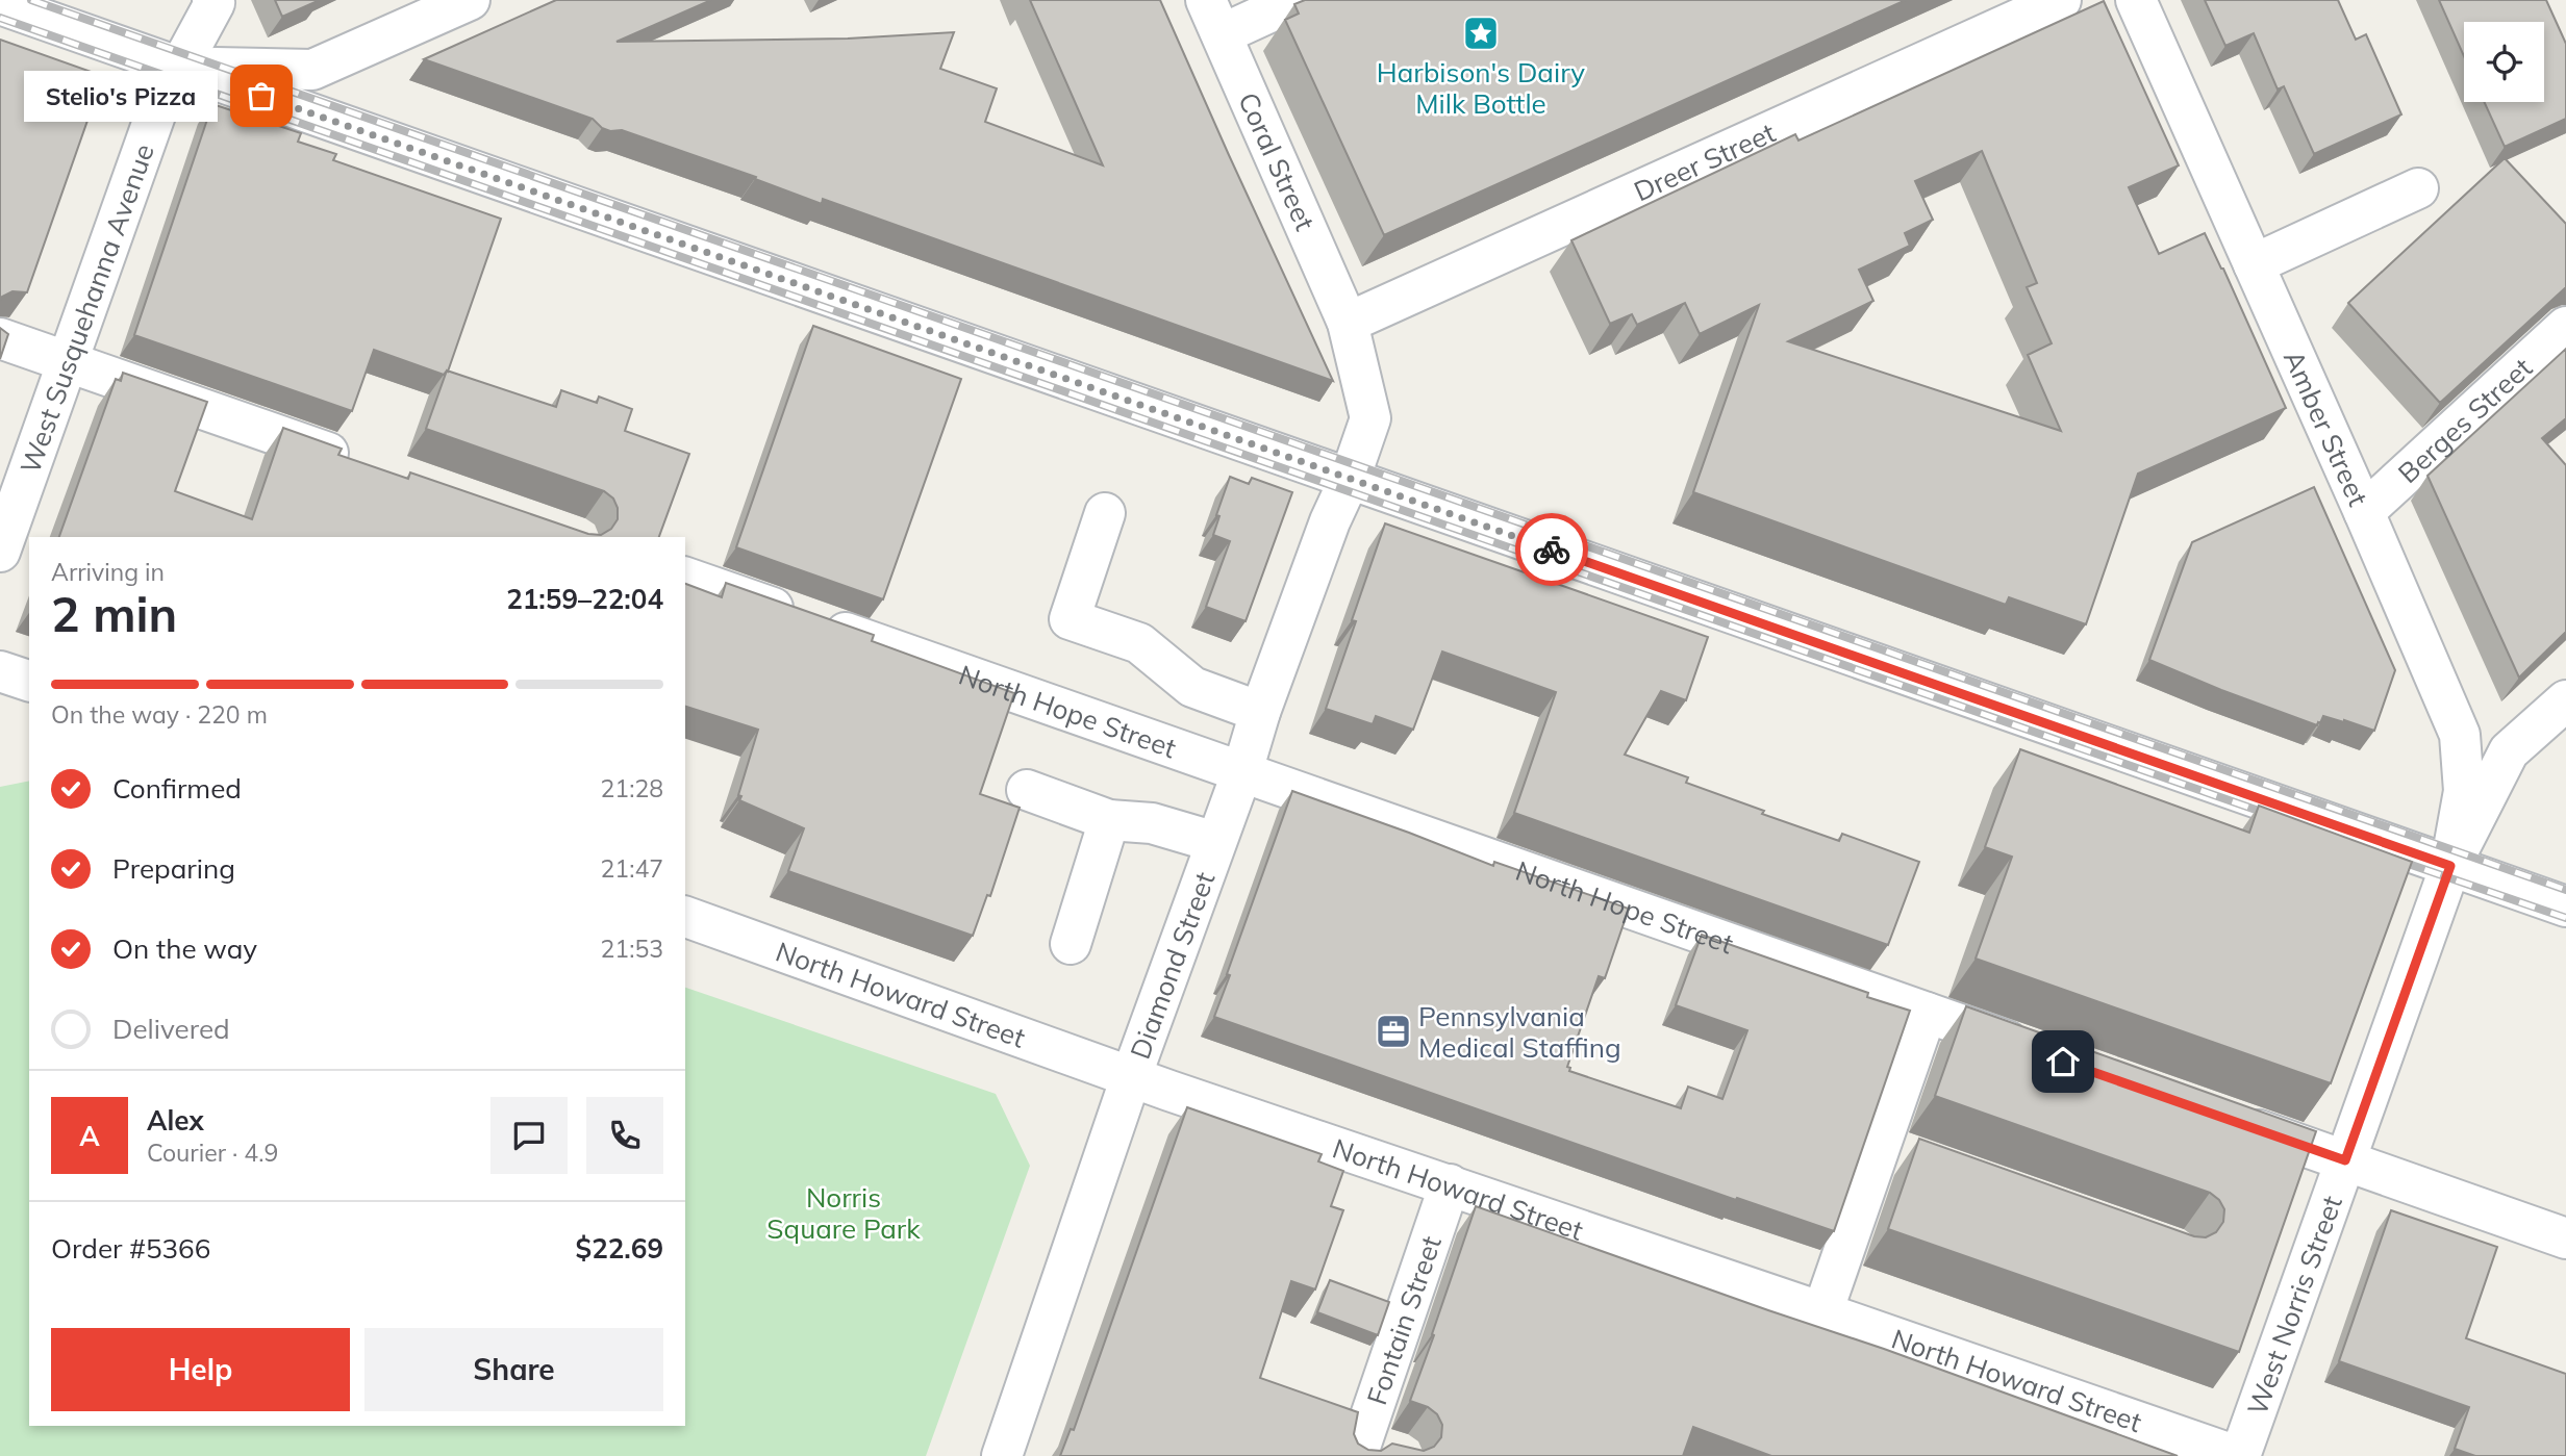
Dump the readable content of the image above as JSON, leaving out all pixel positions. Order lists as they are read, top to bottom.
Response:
{
  "streets": {
    "street": [
      "Coral Street",
      "Dreer Street",
      "West Susquehanna Avenue",
      "Berges Street",
      "Amber Street",
      "North Hope Street",
      "Diamond Street",
      "North Howard Street",
      "West Norris Street",
      "Fontain Street"
    ]
  },
  "crossings": [
    ["Coral Street", "Dreer Street"],
    ["Coral Street", "Diamond Street"],
    ["Berges Street", "Amber Street"],
    ["Amber Street", "West Norris Street"],
    ["North Hope Street", "Diamond Street"],
    ["Diamond Street", "North Howard Street"],
    ["North Howard Street", "West Norris Street"],
    ["North Howard Street", "Fontain Street"]
  ],
  "parks": ["Norris Square Park"],
  "places": {
    "place": ["Harbison's Dairy Milk Bottle"],
    "other": ["Stelio's Pizza"],
    "office": ["Pennsylvania Medical Staffing"]
  },
  "page": {
    "bubble": "Stelio's Pizza",
    "heading": ["2 min", "Arriving in", "21:59–22:04"],
    "panel": [
      "Alex",
      "Courier · 4.9",
      "Order #5366",
      "$22.69"
    ],
    "bar": "On the way · 220 m",
    "list": [
      ["Confirmed", "21:28"],
      ["Preparing", "21:47"],
      ["On the way", "21:53"],
      "Delivered"
    ],
    "round": "A",
    "buttons": ["Help", "Share"]
  }
}
